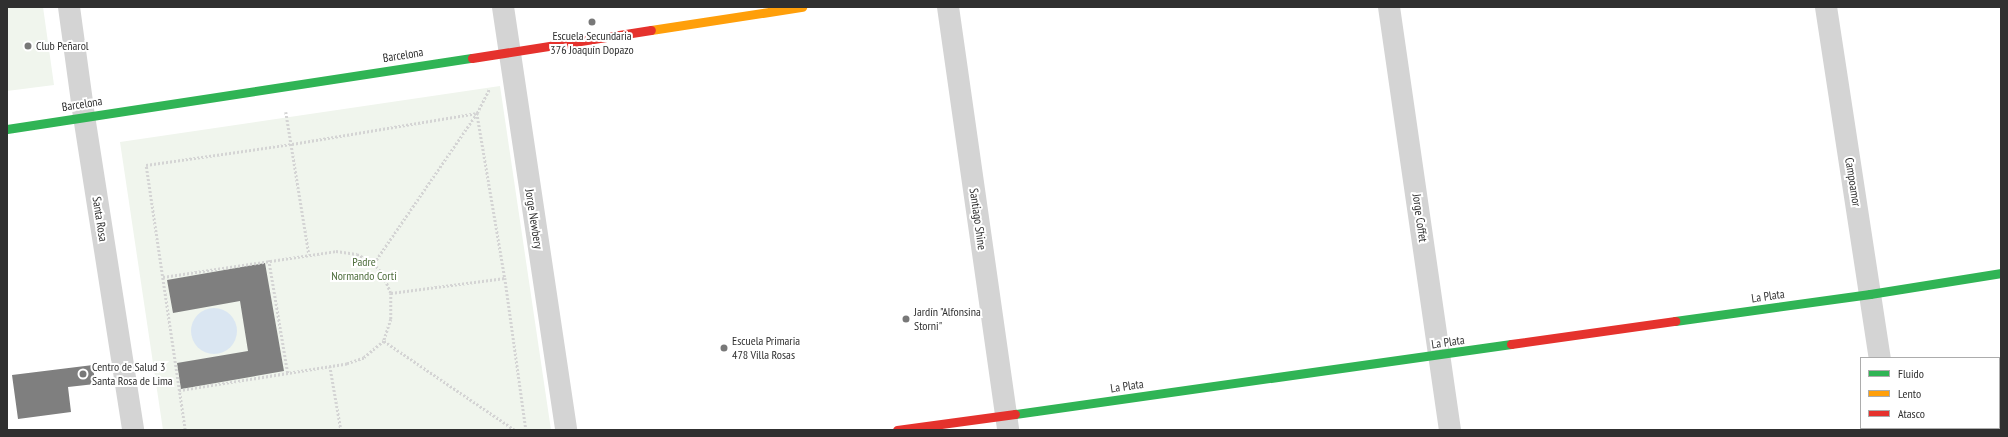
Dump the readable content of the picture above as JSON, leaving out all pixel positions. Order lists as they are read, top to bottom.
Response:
{
  "streets": {
    "street": [
      "Barcelona",
      "Campoamor",
      "Jorge Coffet",
      "Santa Rosa",
      "Jorge Newbery",
      "Santiago Shine",
      "La Plata"
    ]
  },
  "crossings": [
    ["Barcelona", "Santa Rosa"],
    ["Barcelona", "Jorge Newbery"],
    ["Campoamor", "La Plata"],
    ["Jorge Coffet", "La Plata"],
    ["Santiago Shine", "La Plata"]
  ],
  "parks": ["Padre Normando Corti"],
  "places": [
    "Escuela Secundaria 376 Joaquín Dopazo",
    "Club Peñarol",
    "Jardín \"Alfonsina Storni\"",
    "Escuela Primaria 478 Villa Rosas",
    "Centro de Salud 3 Santa Rosa de Lima"
  ],
  "legend": ["Fluido", "Lento", "Atasco"]
}
